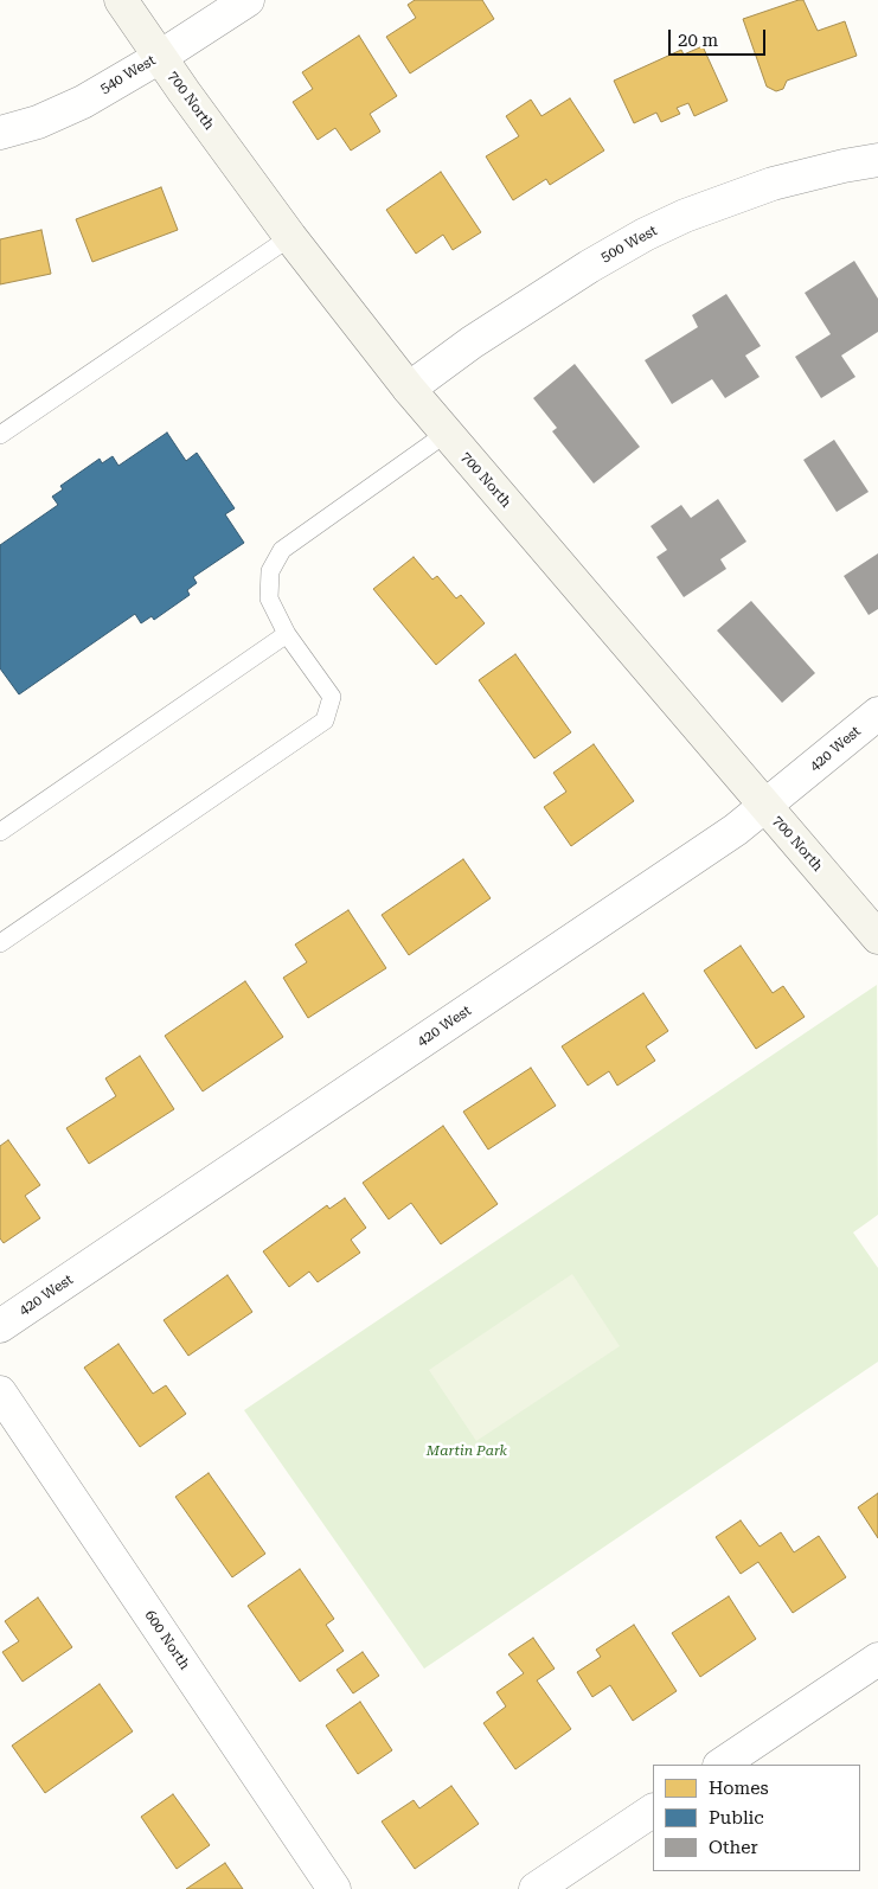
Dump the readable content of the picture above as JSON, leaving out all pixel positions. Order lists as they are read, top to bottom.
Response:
{
  "streets": {
    "street": [
      "540 West",
      "700 North",
      "500 West",
      "420 West",
      "600 North"
    ]
  },
  "crossings": [
    ["540 West", "700 North"],
    ["700 North", "500 West"],
    ["700 North", "420 West"]
  ],
  "parks": ["Martin Park"],
  "legend": ["Homes", "Public", "Other"],
  "scale_bar": "20 m"
}
